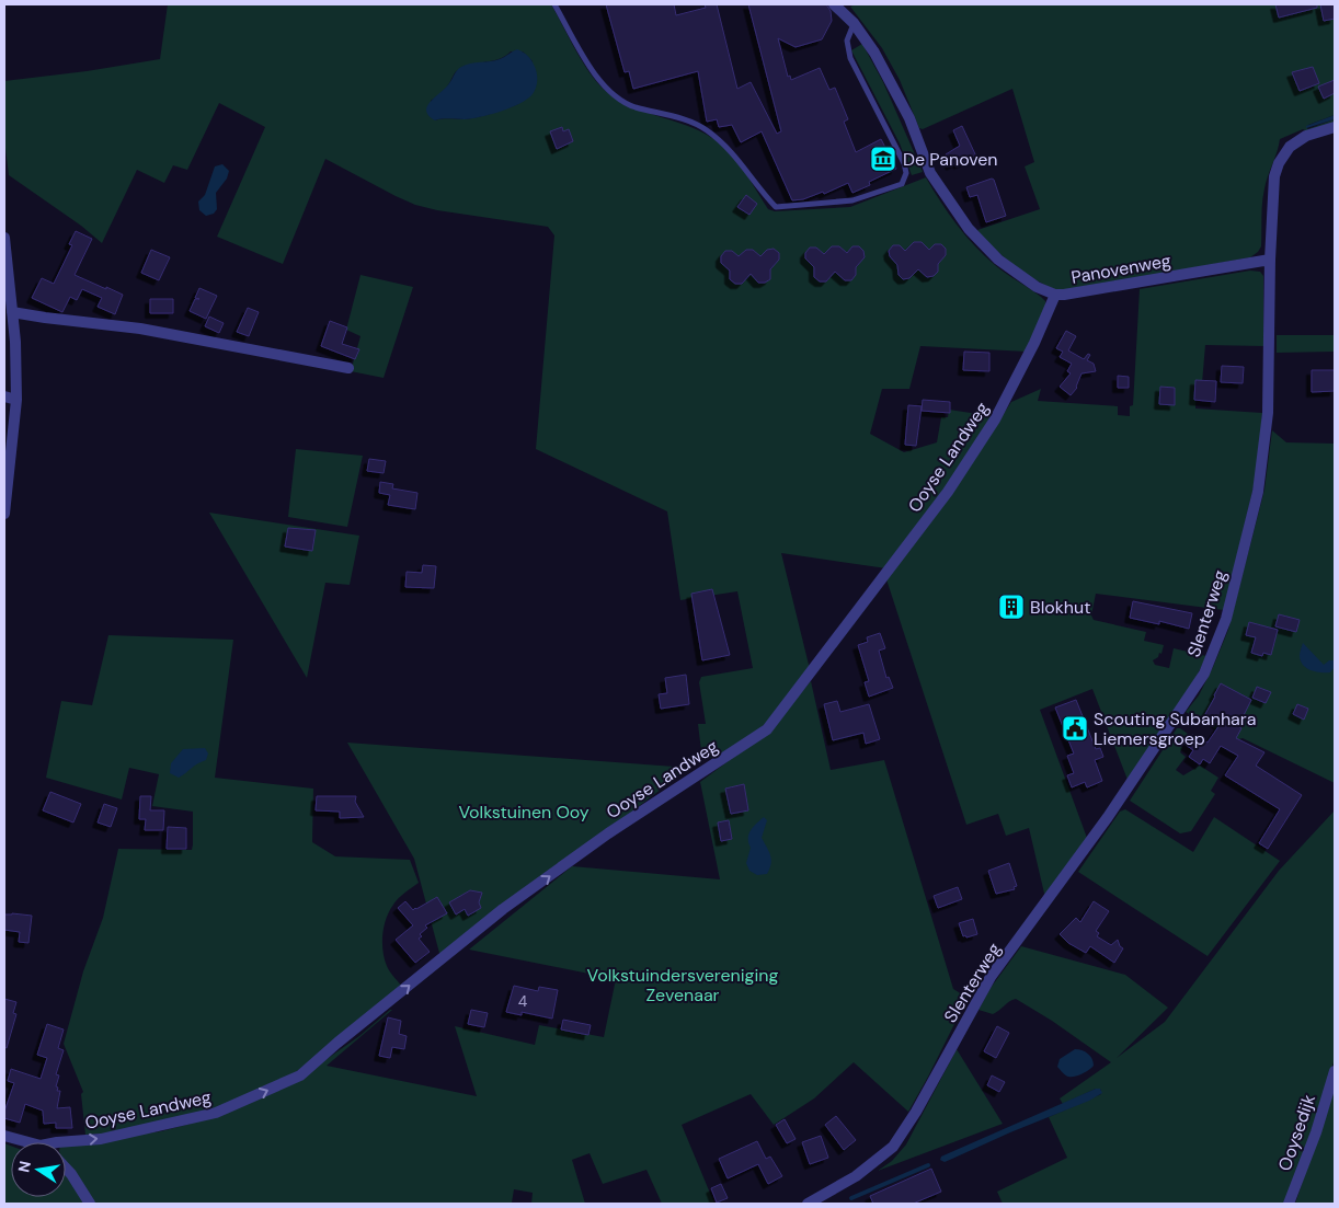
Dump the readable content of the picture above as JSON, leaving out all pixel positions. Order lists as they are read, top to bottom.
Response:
{
  "streets": {
    "street": [
      "Panovenweg",
      "Ooyse Landweg",
      "Slenterweg",
      "Ooysedijk"
    ]
  },
  "crossings": [
    ["Panovenweg", "Ooyse Landweg"],
    ["Panovenweg", "Slenterweg"]
  ],
  "one_way": ["Ooyse Landweg"],
  "parks": ["Volkstuinen Ooy", "Volkstuindersvereniging Zevenaar"],
  "places": {
    "museum": ["De Panoven"],
    "building": ["Blokhut"],
    "public building": ["Scouting Subanhara Liemersgroep"]
  },
  "house_numbers": ["4"],
  "north": "left"
}
